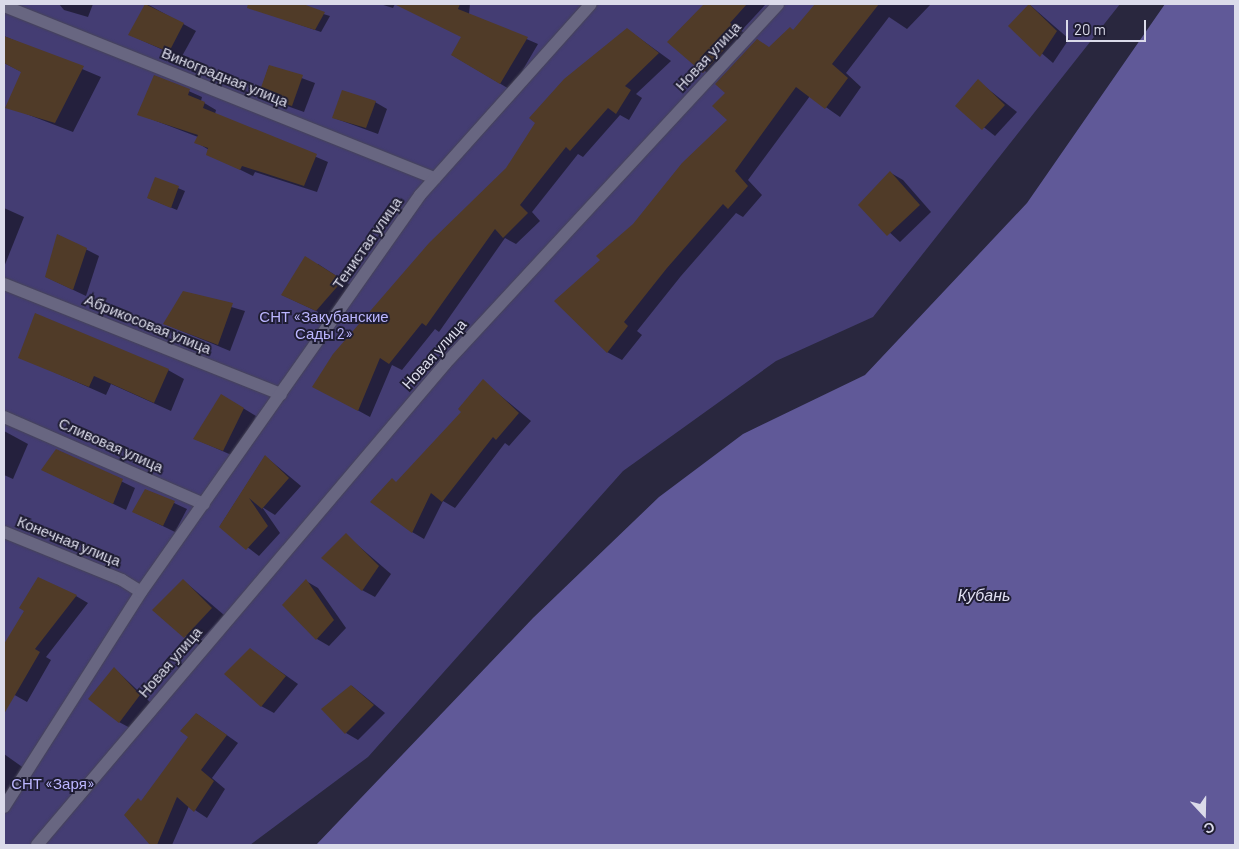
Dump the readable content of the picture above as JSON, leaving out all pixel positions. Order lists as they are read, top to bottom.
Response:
{
  "streets": {
    "street": [
      "Новая улица",
      "Виноградная улица",
      "Тенистая улица",
      "Абрикосовая улица",
      "Сливовая улица",
      "Конечная улица"
    ]
  },
  "crossings": [
    ["Виноградная улица", "Тенистая улица"],
    ["Тенистая улица", "Абрикосовая улица"],
    ["Тенистая улица", "Сливовая улица"],
    ["Тенистая улица", "Конечная улица"]
  ],
  "water": ["Кубань"],
  "parks": ["СНТ «Закубанские Сады 2»", "СНТ «Заря»"],
  "scale_bar": "20 m",
  "north": "bottom"
}
